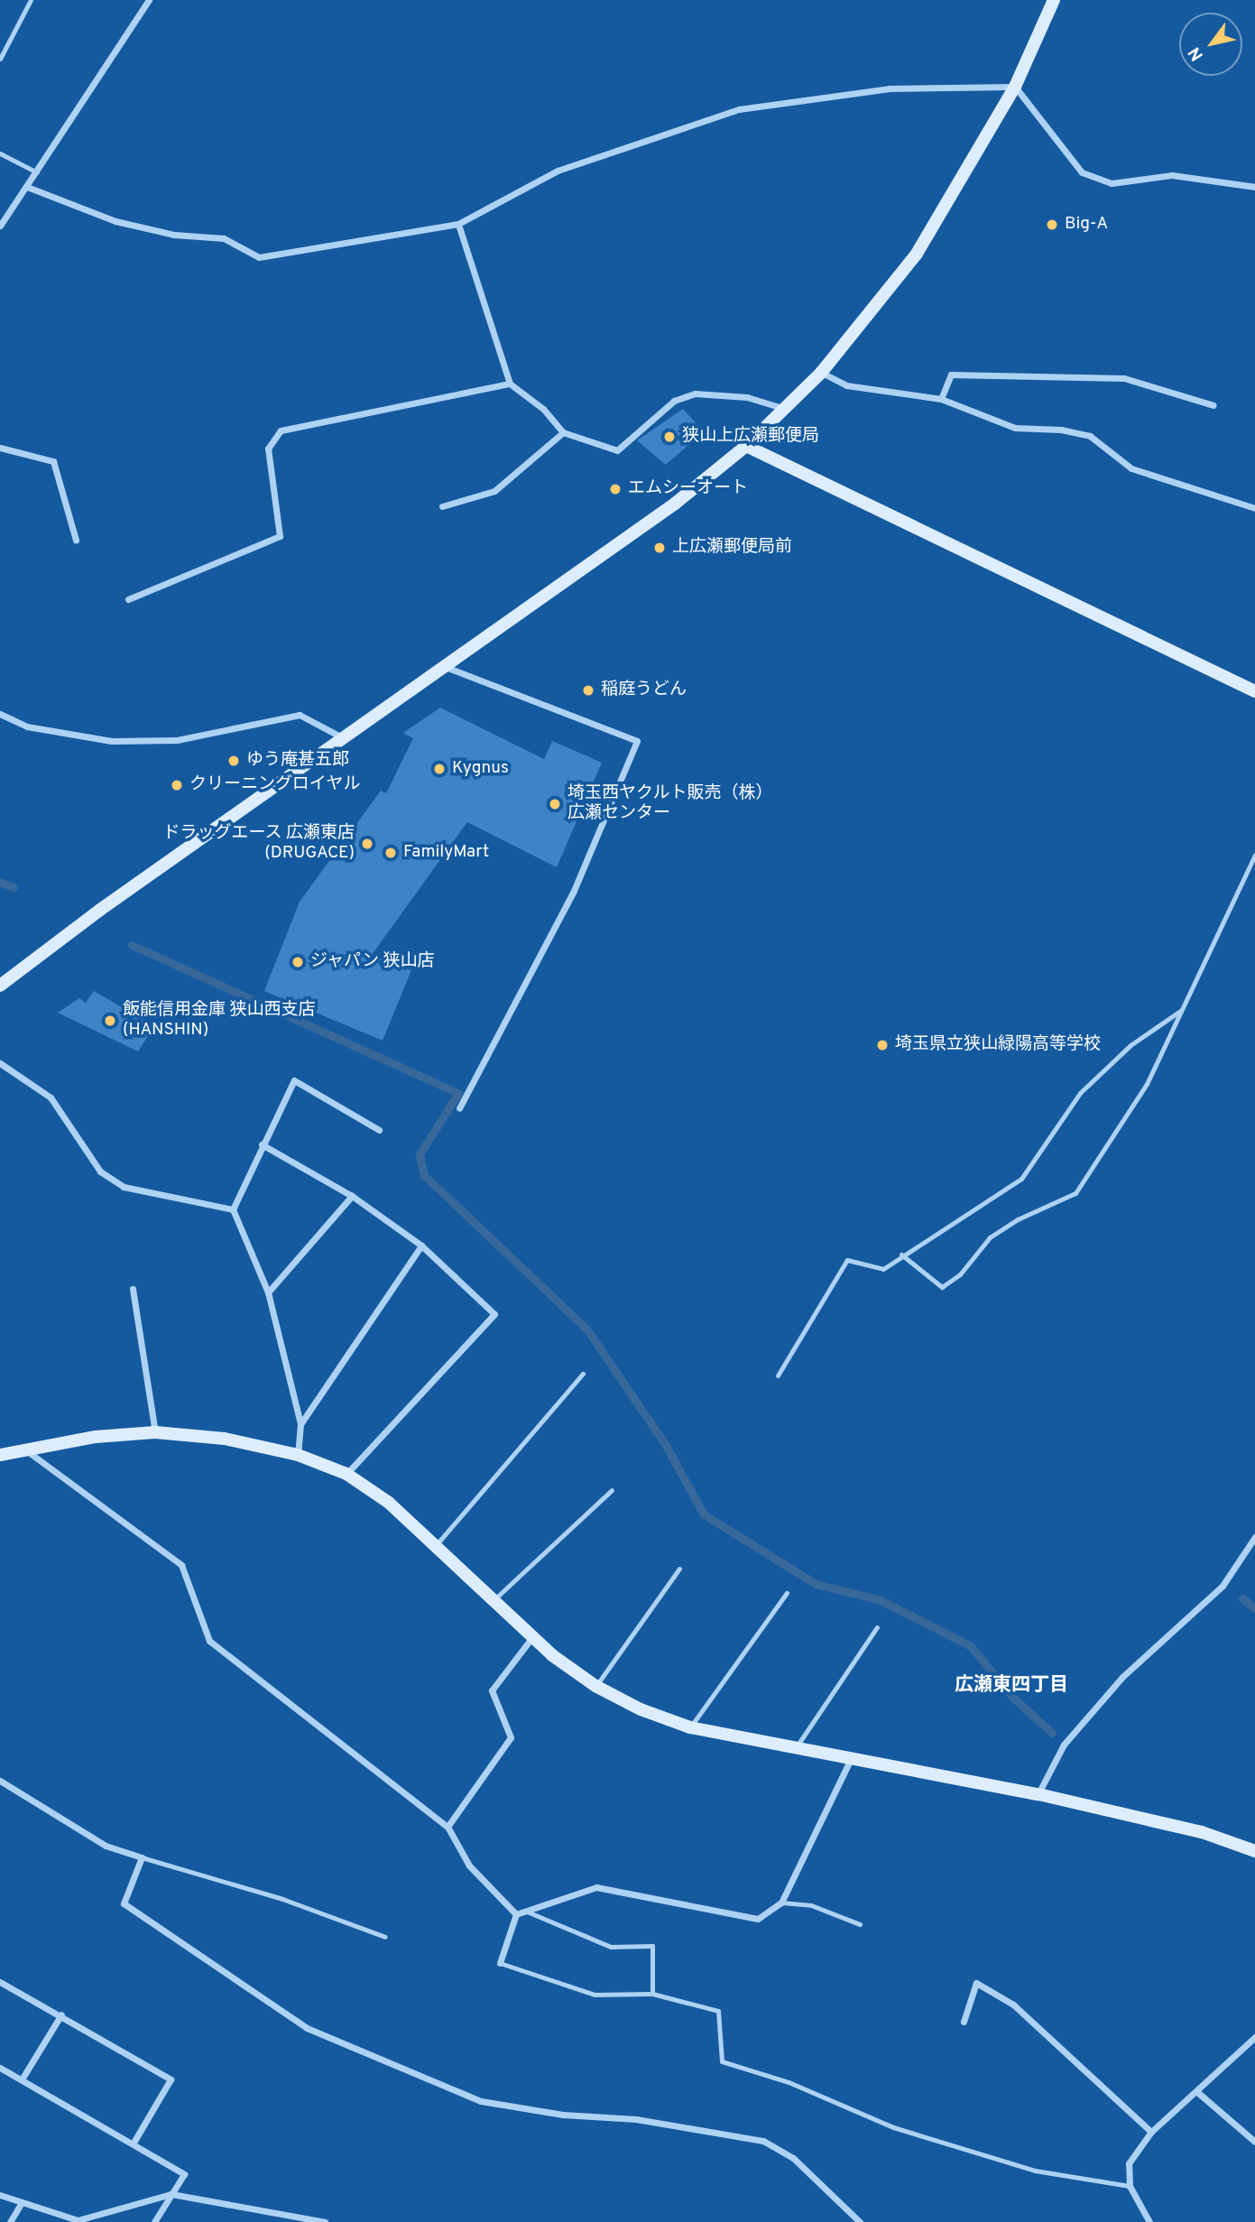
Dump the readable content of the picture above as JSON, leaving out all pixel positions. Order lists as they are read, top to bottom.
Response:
{
  "districts": ["広瀬東四丁目"],
  "places": [
    "Big-A",
    "狭山上広瀬郵便局",
    "エムシーオート",
    "上広瀬郵便局前",
    "稲庭うどん",
    "ゆう庵甚五郎",
    "Kygnus",
    "クリーニングロイヤル",
    "埼玉西ヤクルト販売（株） 広瀬センター",
    "ドラッグエース 広瀬東店 (DRUGACE)",
    "FamilyMart",
    "ジャパン 狭山店",
    "飯能信用金庫 狭山西支店 (HANSHIN)",
    "埼玉県立狭山緑陽高等学校"
  ],
  "north": "bottom left"
}
